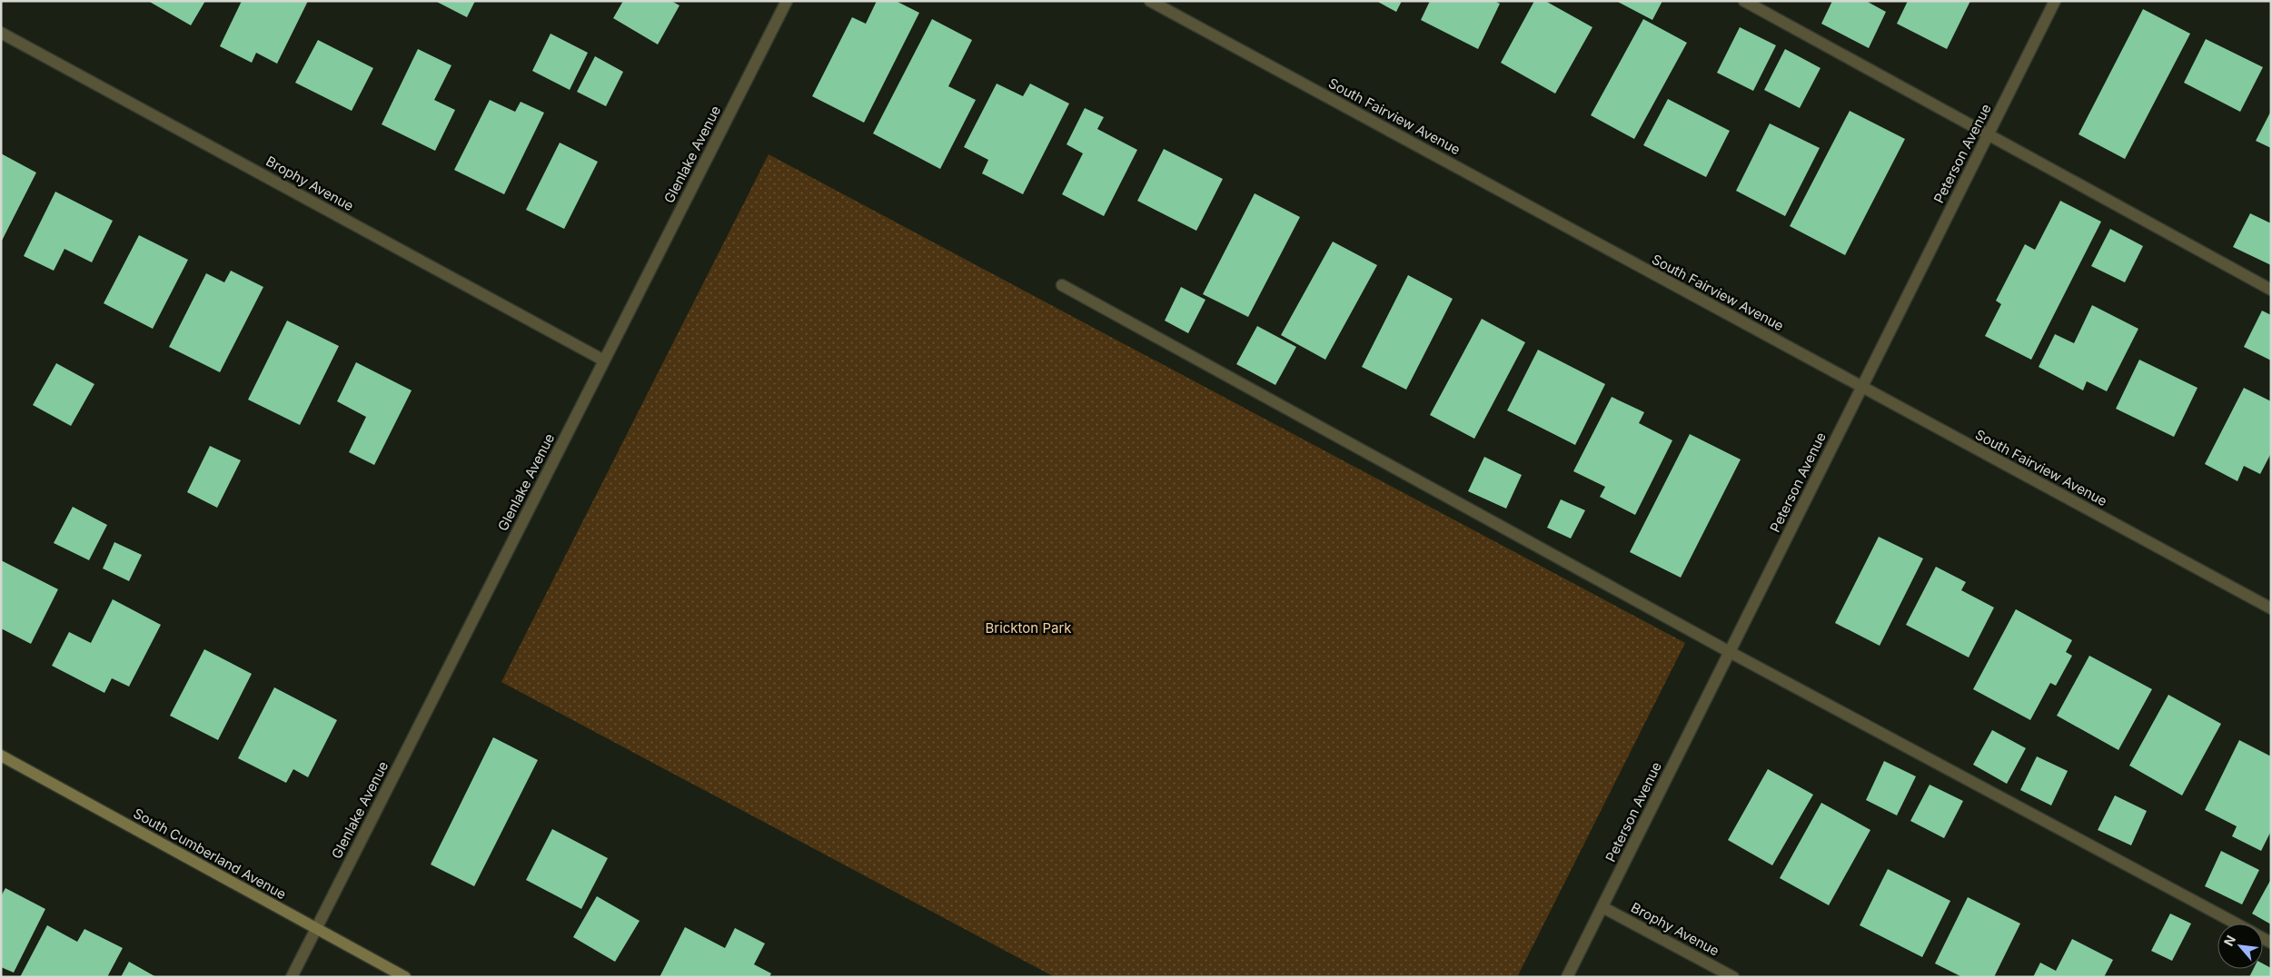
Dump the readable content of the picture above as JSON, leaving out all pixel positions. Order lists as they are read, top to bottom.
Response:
{
  "streets": {
    "street": [
      "South Fairview Avenue",
      "Peterson Avenue",
      "Glenlake Avenue",
      "Brophy Avenue",
      "South Cumberland Avenue"
    ]
  },
  "crossings": [
    ["South Fairview Avenue", "Peterson Avenue"],
    ["Peterson Avenue", "Brophy Avenue"],
    ["Glenlake Avenue", "Brophy Avenue"],
    ["Glenlake Avenue", "South Cumberland Avenue"]
  ],
  "parks": ["Brickton Park"],
  "north": "top left"
}
